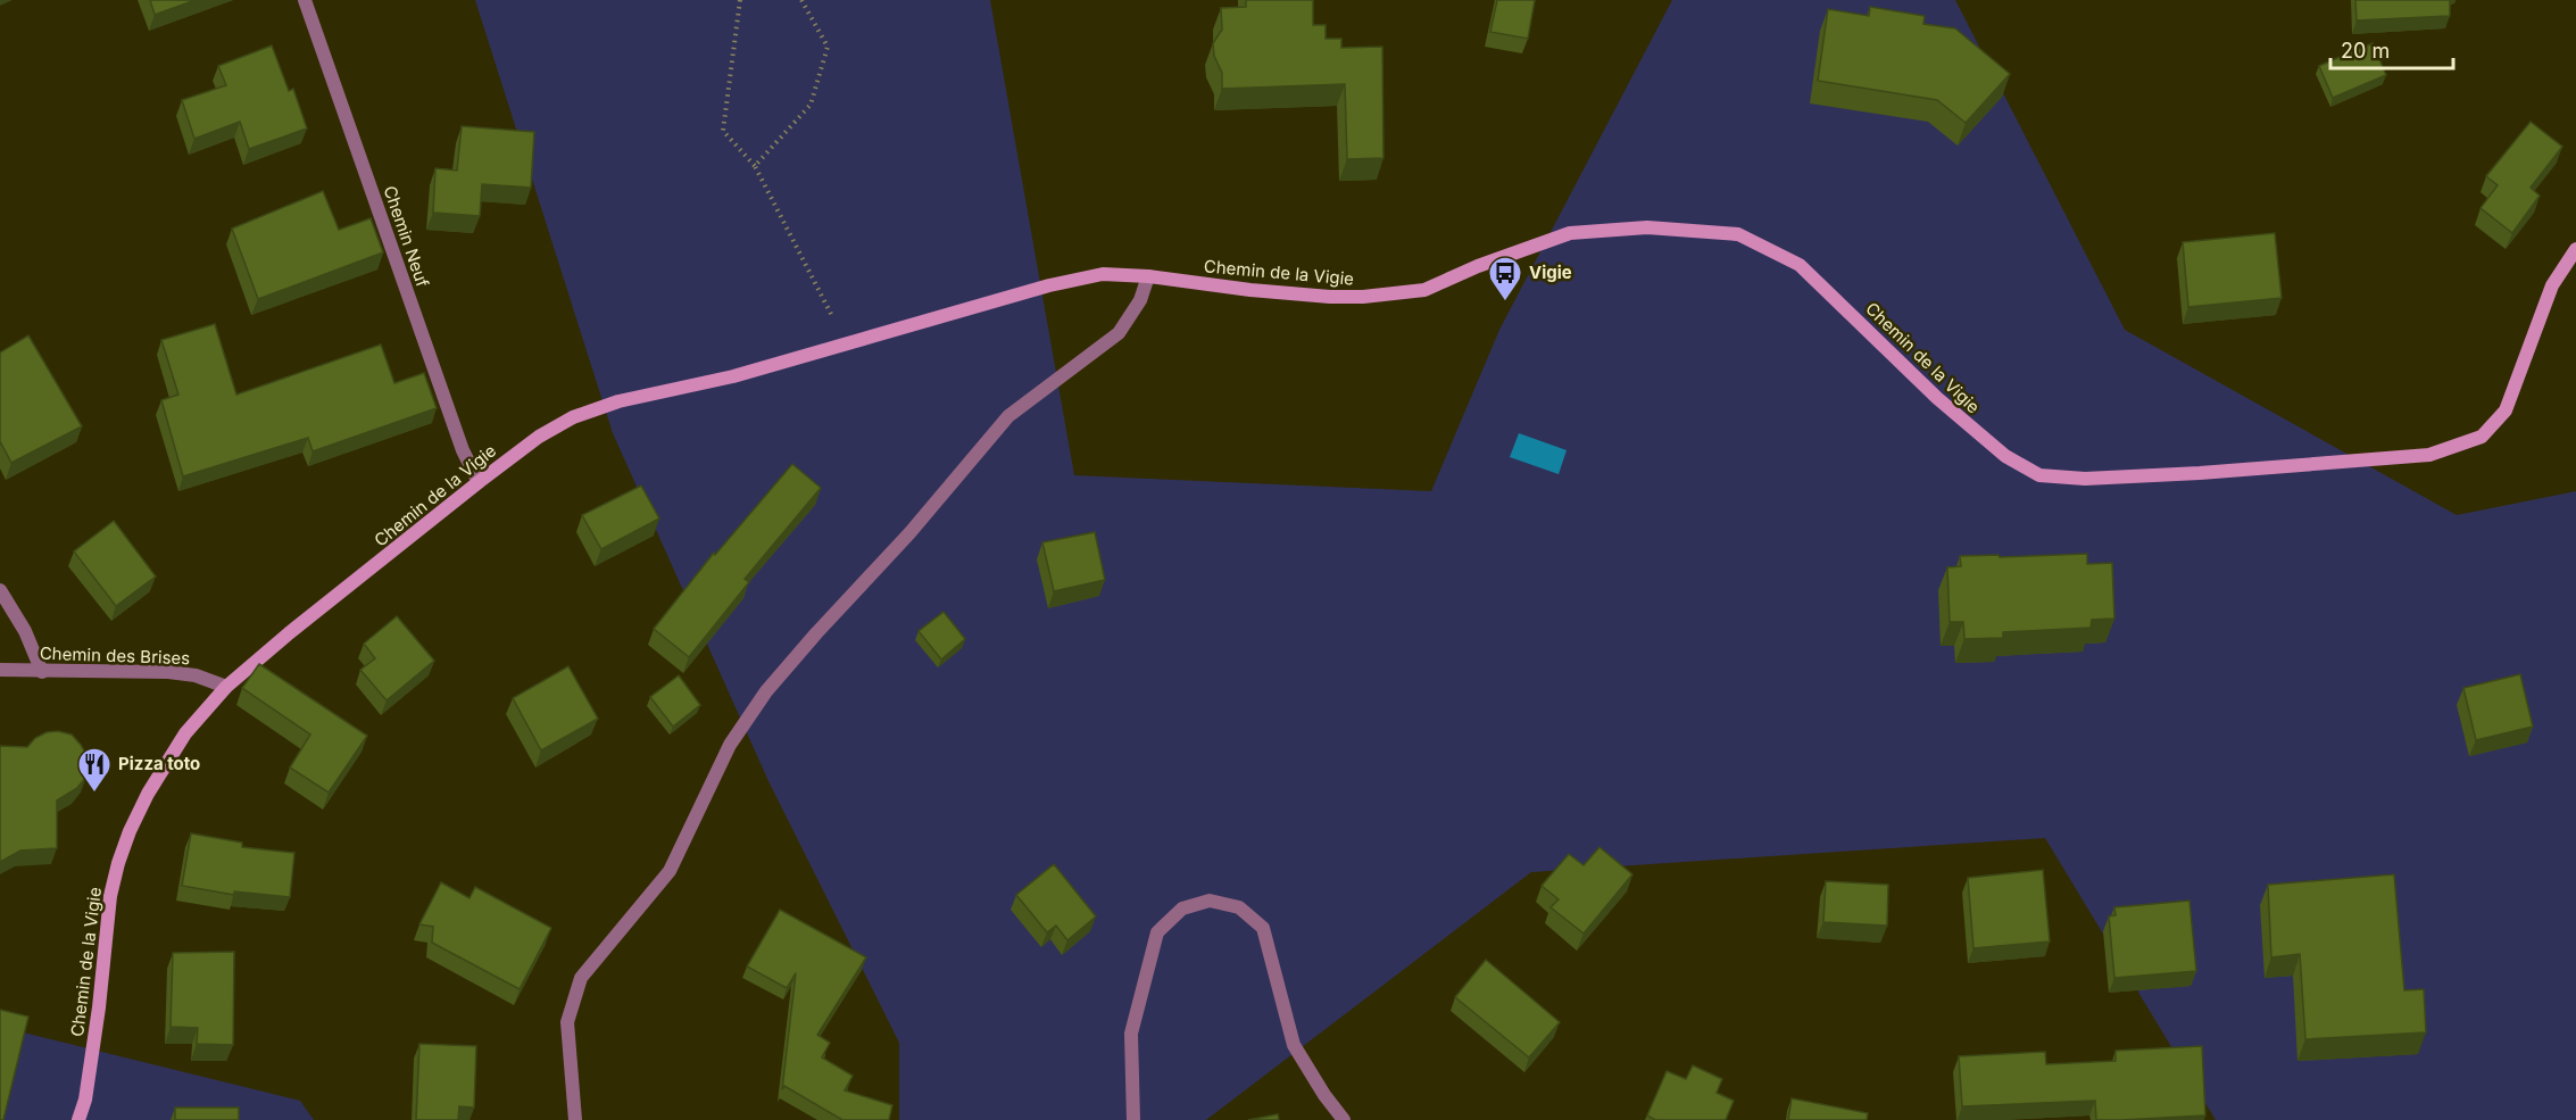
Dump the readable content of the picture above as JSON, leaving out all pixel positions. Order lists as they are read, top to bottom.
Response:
{
  "streets": {
    "street": ["Chemin Neuf", "Chemin de la Vigie", "Chemin des Brises"]
  },
  "crossings": [
    ["Chemin Neuf", "Chemin de la Vigie"],
    ["Chemin de la Vigie", "Chemin des Brises"]
  ],
  "places": {
    "bus stop": ["Vigie"],
    "restaurant": ["Pizza toto"]
  },
  "scale_bar": "20 m"
}
